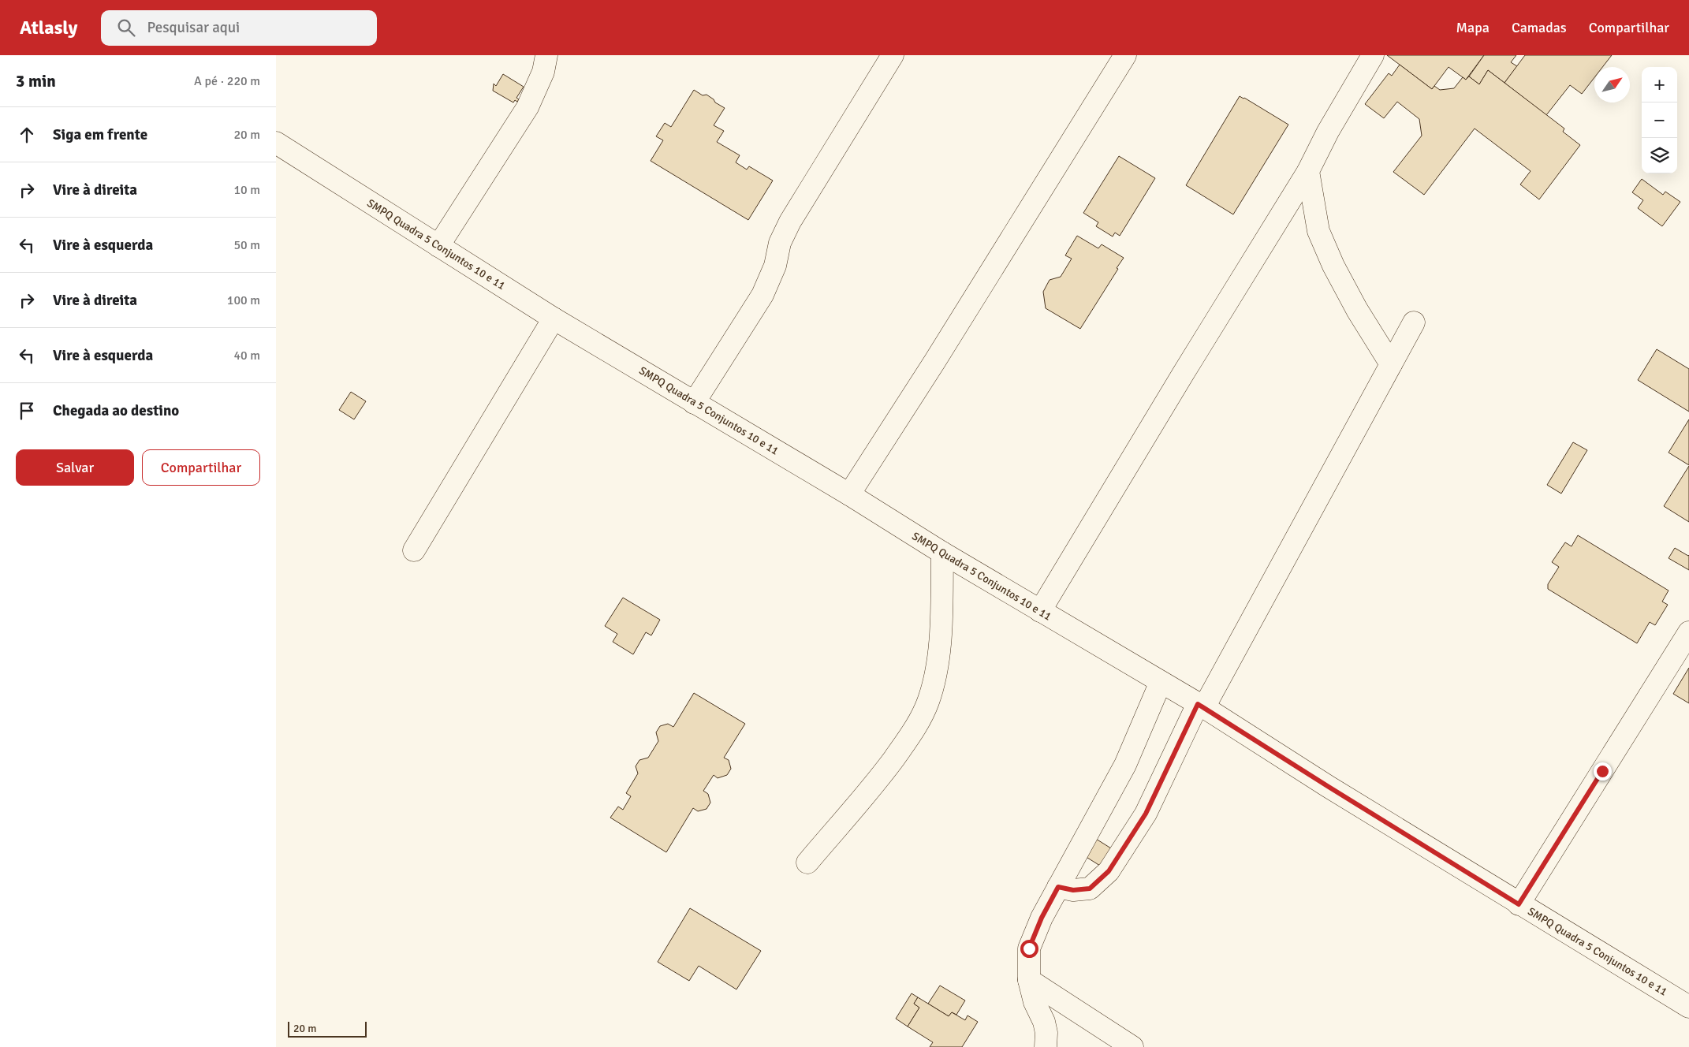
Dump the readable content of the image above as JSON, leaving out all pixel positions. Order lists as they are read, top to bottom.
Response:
{
  "streets": {
    "street": ["SMPQ Quadra 5 Conjuntos 10 e 11"]
  },
  "scale_bar": "20 m",
  "north": "top right",
  "page": {
    "header": "Atlasly",
    "search": "Pesquisar aqui",
    "nav": ["Mapa", "Camadas", "Compartilhar"],
    "heading": ["3 min", "A pé · 220 m"],
    "map_buttons": ["+", "−"],
    "list": [
      ["Siga em frente", "20 m"],
      ["Vire à direita", "10 m"],
      ["Vire à esquerda", "50 m"],
      ["Vire à direita", "100 m"],
      ["Vire à esquerda", "40 m"],
      "Chegada ao destino"
    ],
    "buttons": ["Salvar", "Compartilhar"],
    "scale": "20 m"
  }
}
